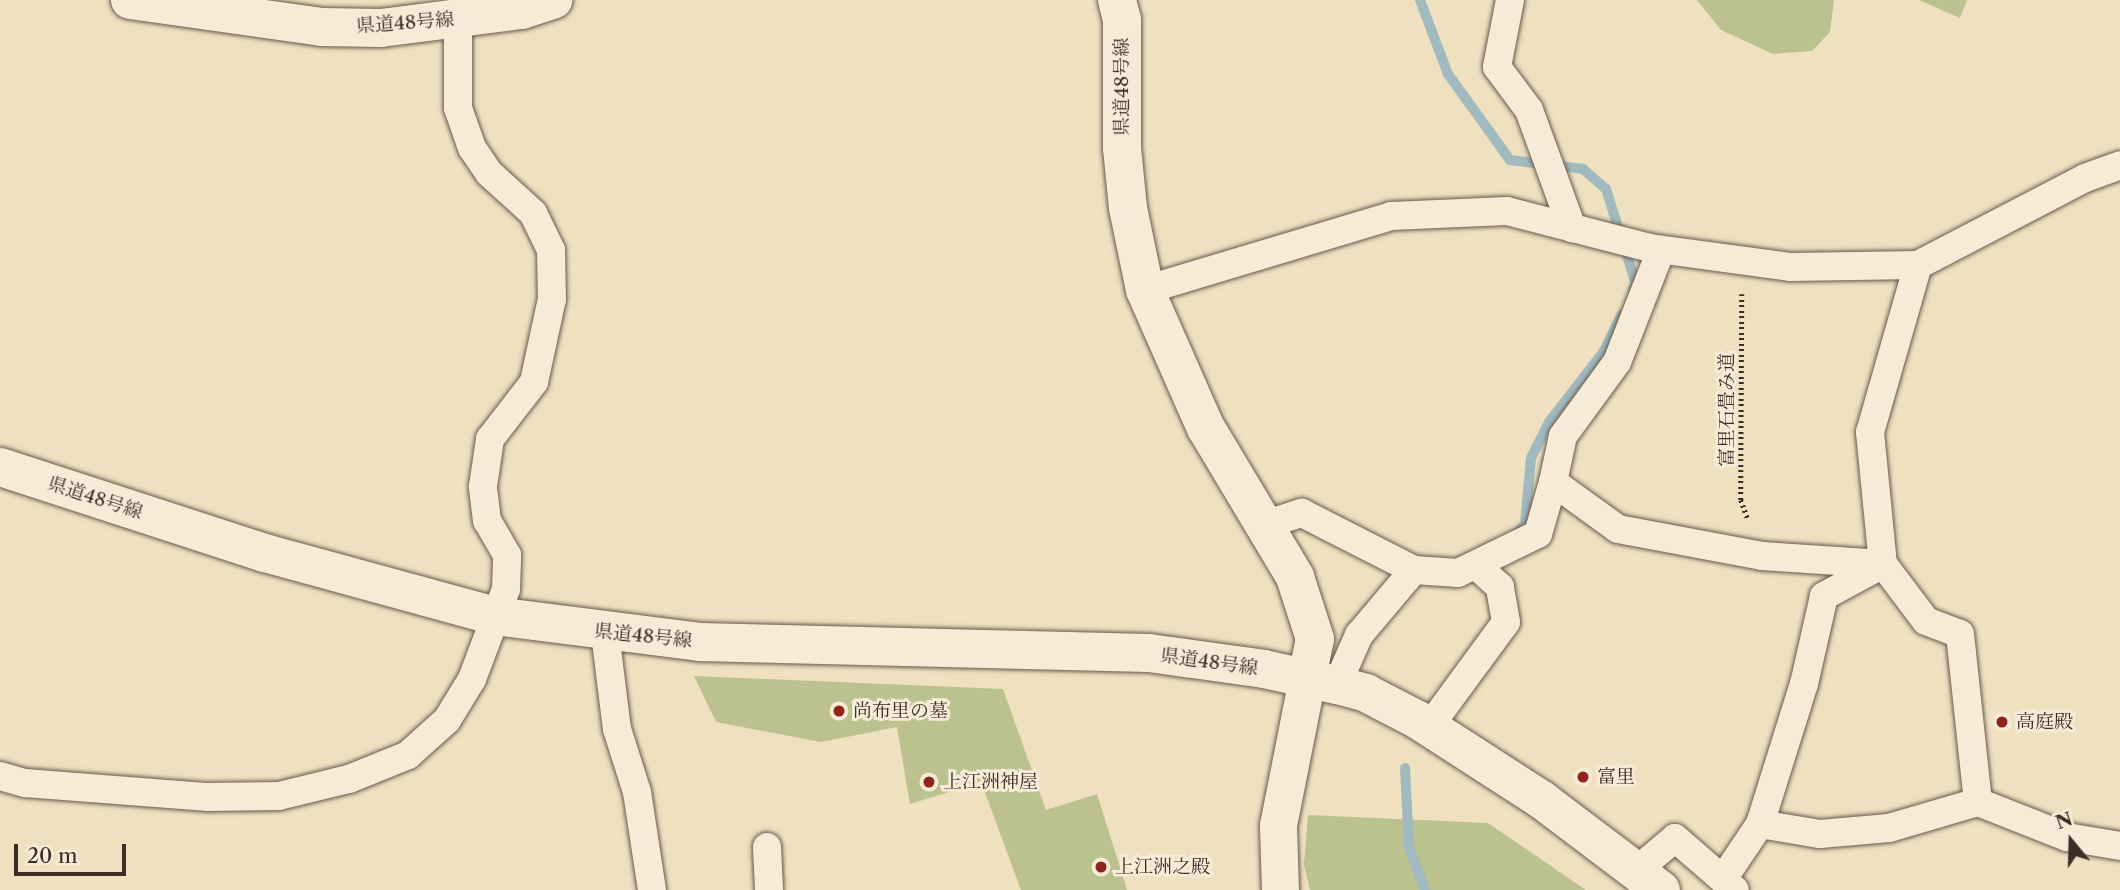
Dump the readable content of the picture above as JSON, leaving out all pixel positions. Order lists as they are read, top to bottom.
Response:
{
  "streets": {
    "main road": ["県道48号線"],
    "path": ["富里石畳み道"]
  },
  "places": [
    "尚布里の墓",
    "高庭殿",
    "富里",
    "上江洲神屋",
    "上江洲之殿"
  ],
  "scale_bar": "20 m",
  "north": "top"
}
